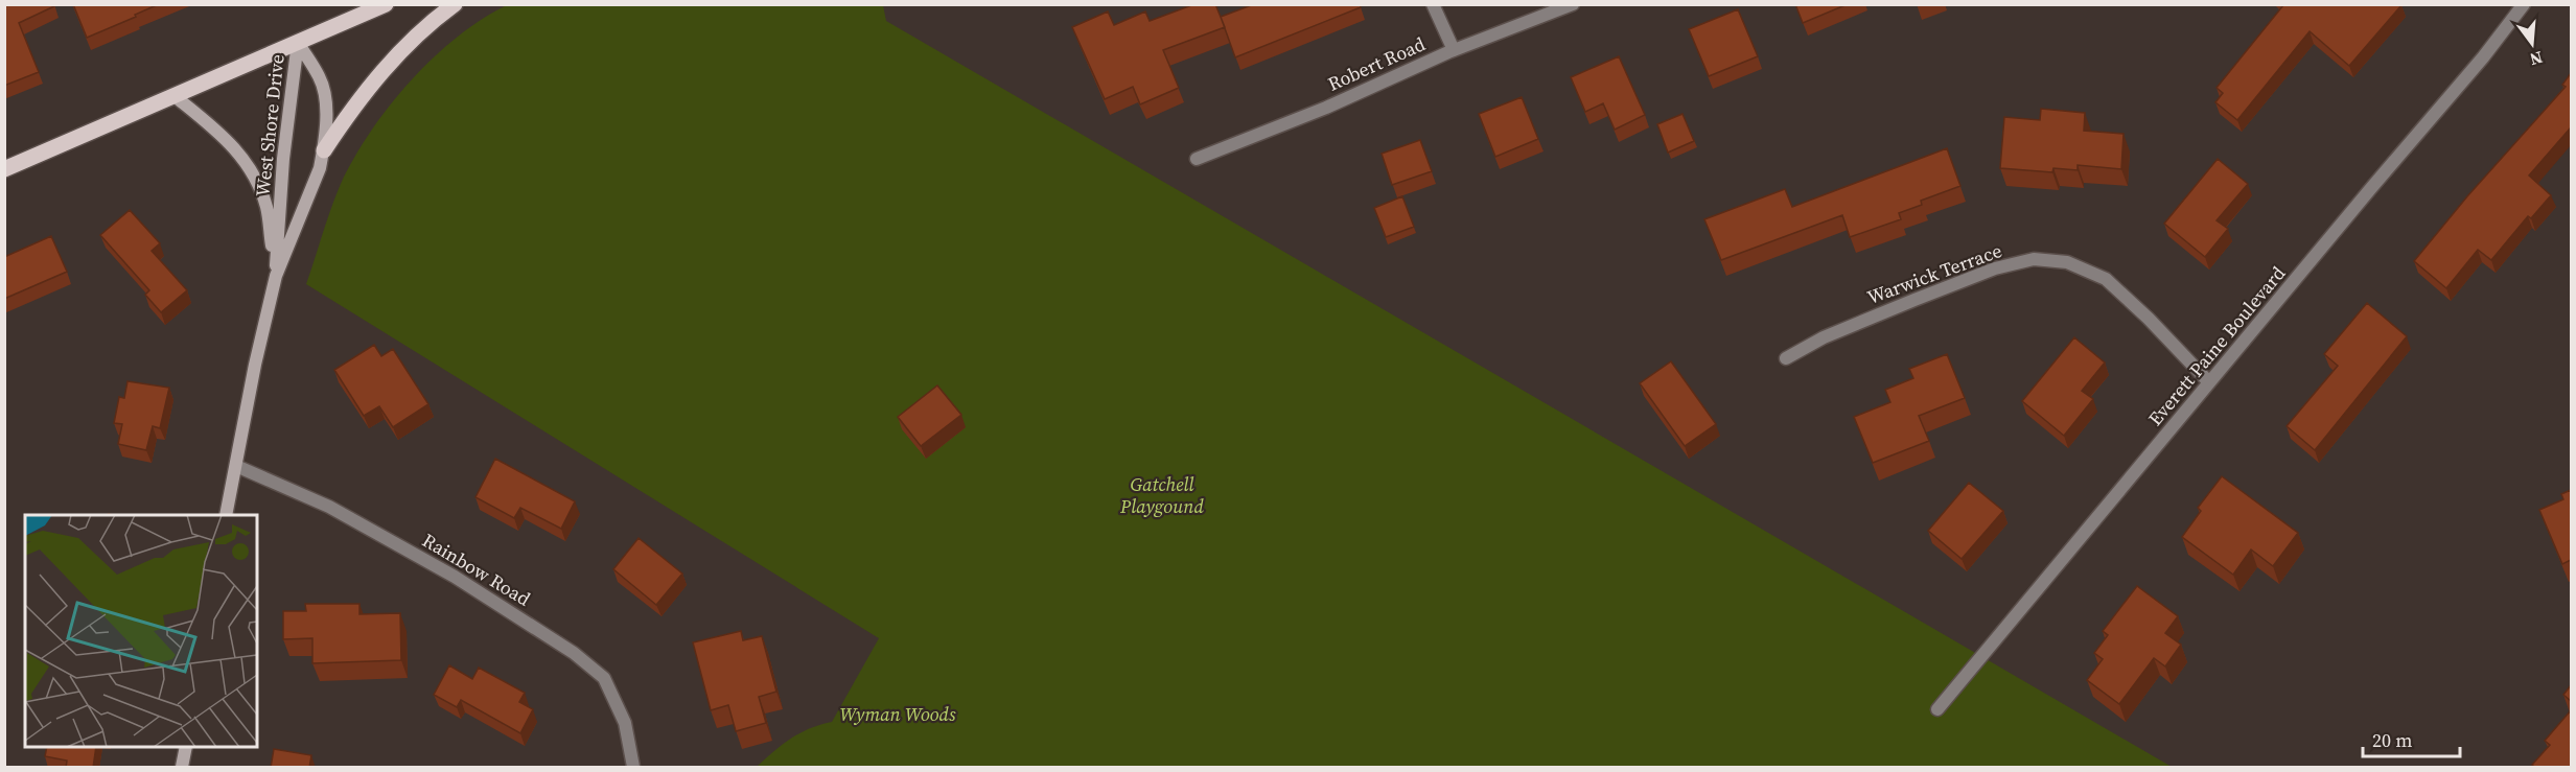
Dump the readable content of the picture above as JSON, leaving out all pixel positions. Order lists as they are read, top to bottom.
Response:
{
  "streets": {
    "main road": ["West Shore Drive"],
    "street": [
      "Robert Road",
      "Warwick Terrace",
      "Everett Paine Boulevard",
      "Rainbow Road"
    ]
  },
  "crossings": [
    ["West Shore Drive", "Rainbow Road"],
    ["Warwick Terrace", "Everett Paine Boulevard"]
  ],
  "parks": ["Gatchell Playgound", "Wyman Woods"],
  "scale_bar": "20 m",
  "north": "bottom"
}
